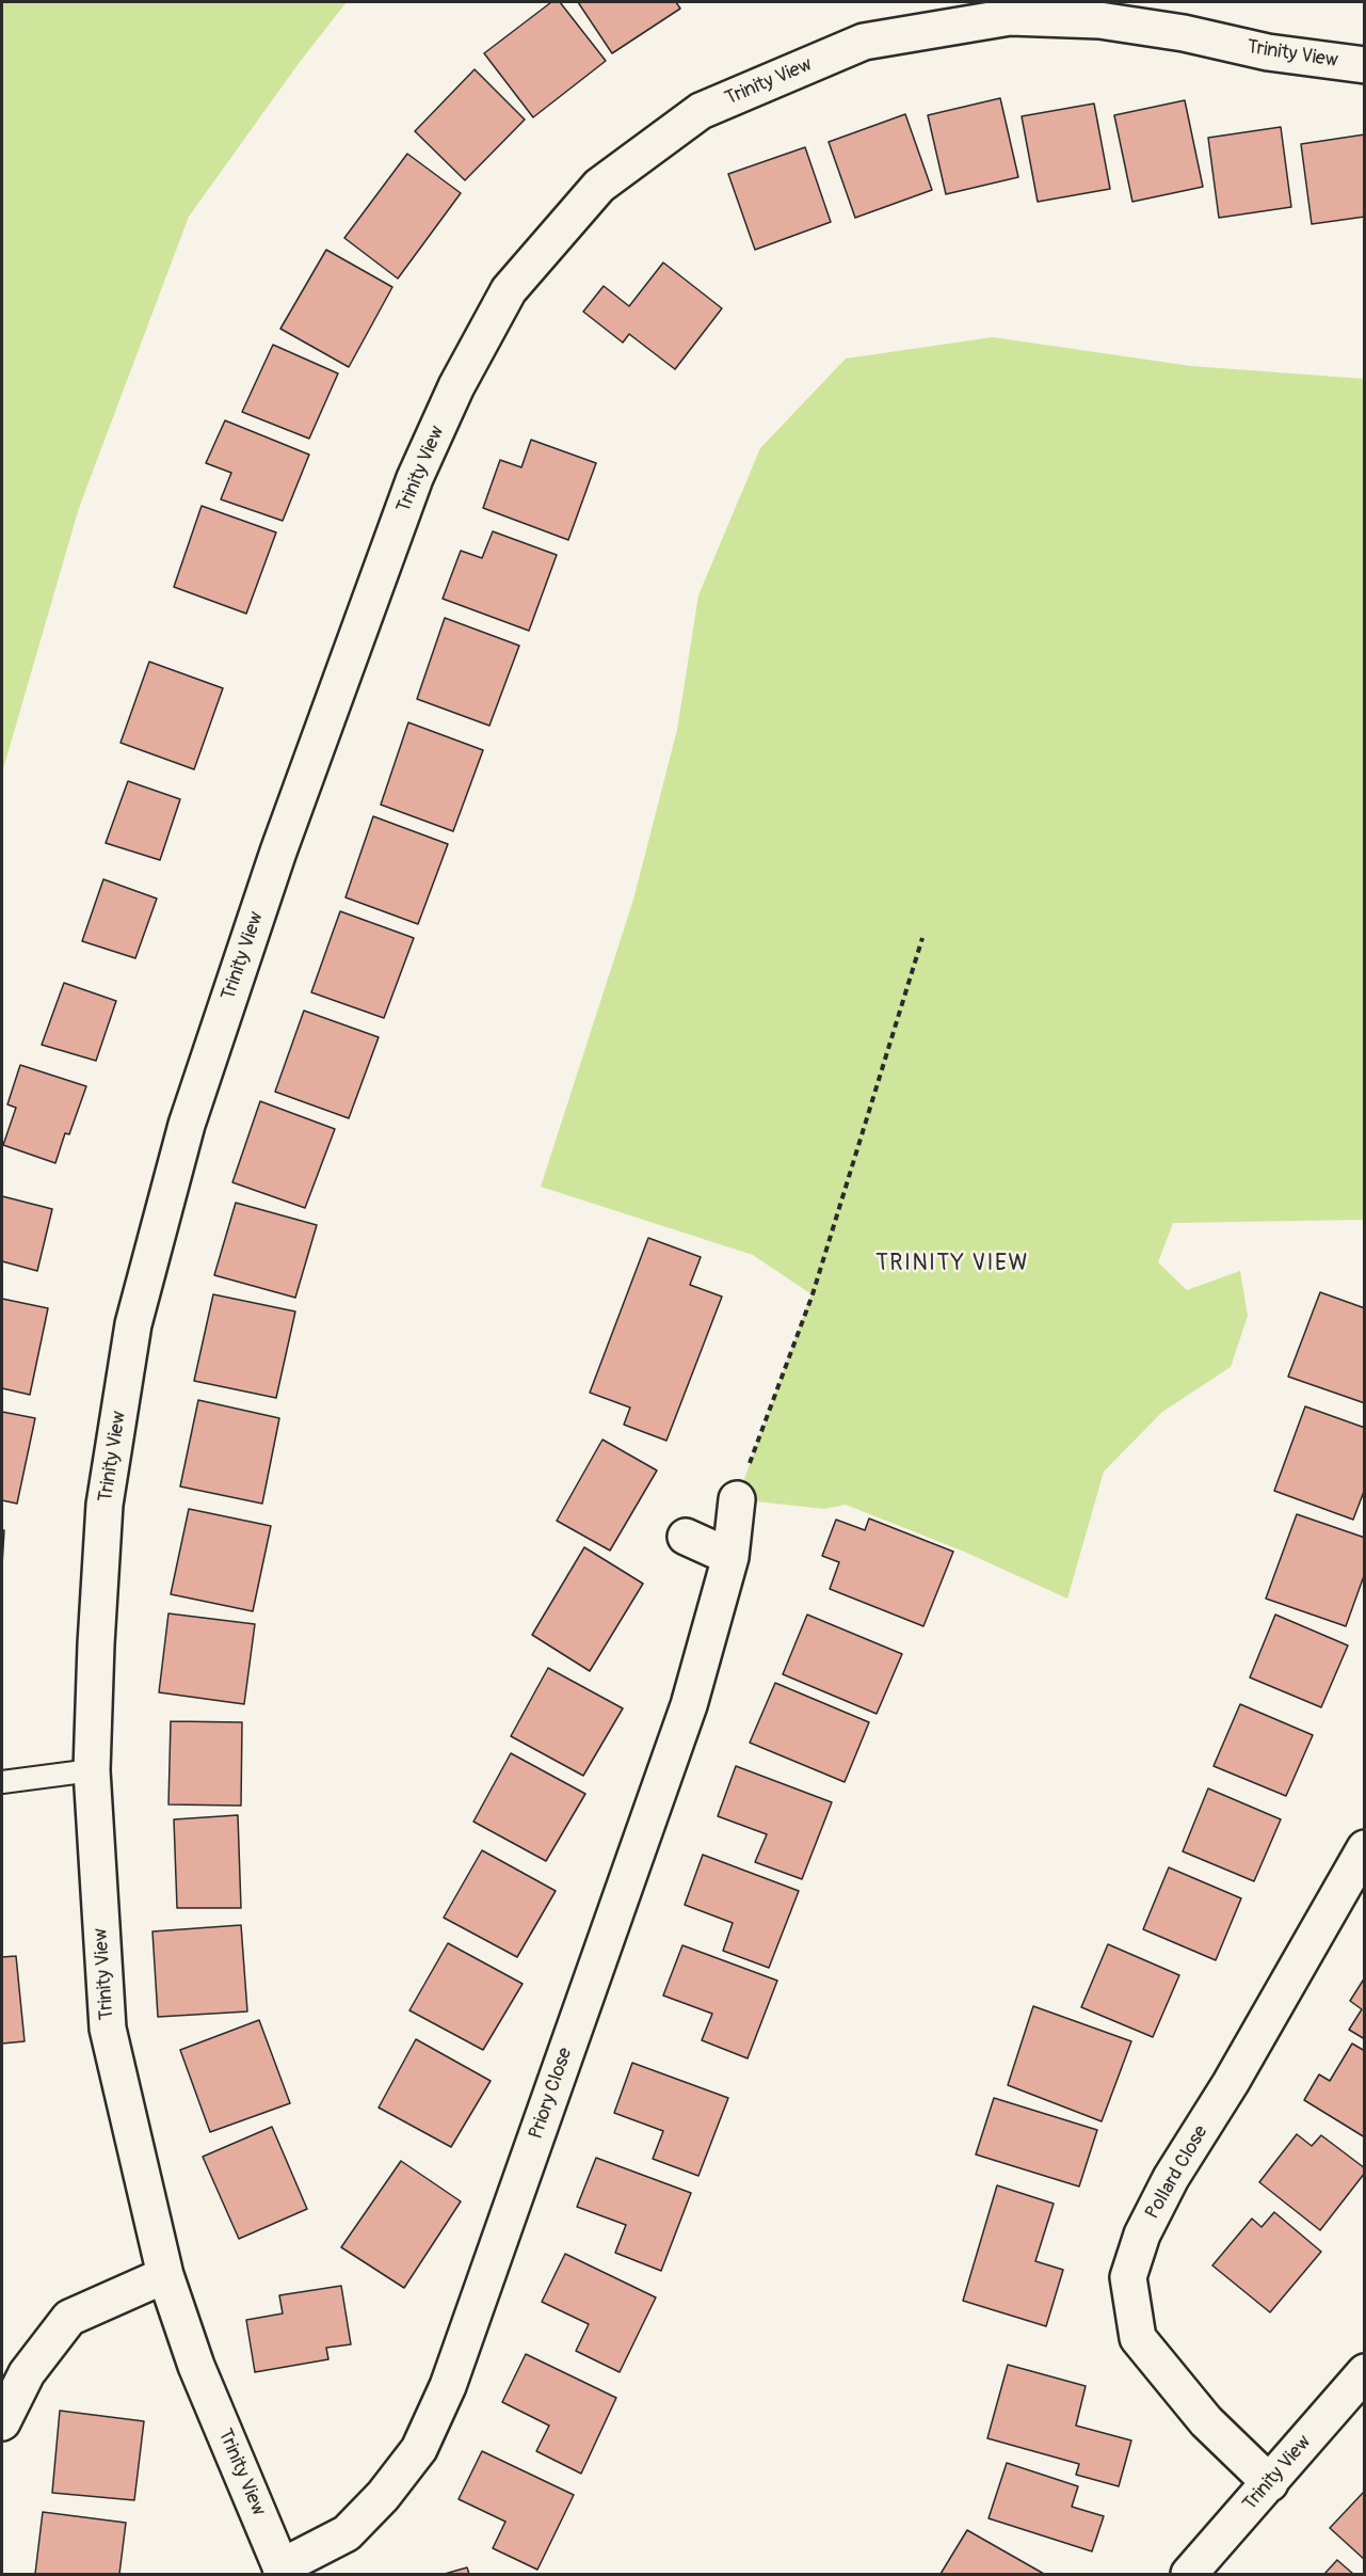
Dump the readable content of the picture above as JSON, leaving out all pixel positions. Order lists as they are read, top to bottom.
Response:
{
  "streets": {
    "street": ["Trinity View", "Priory Close", "Pollard Close"]
  },
  "crossings": [
    ["Trinity View", "Priory Close"],
    ["Trinity View", "Pollard Close"]
  ],
  "districts": ["TRINITY VIEW"]
}
